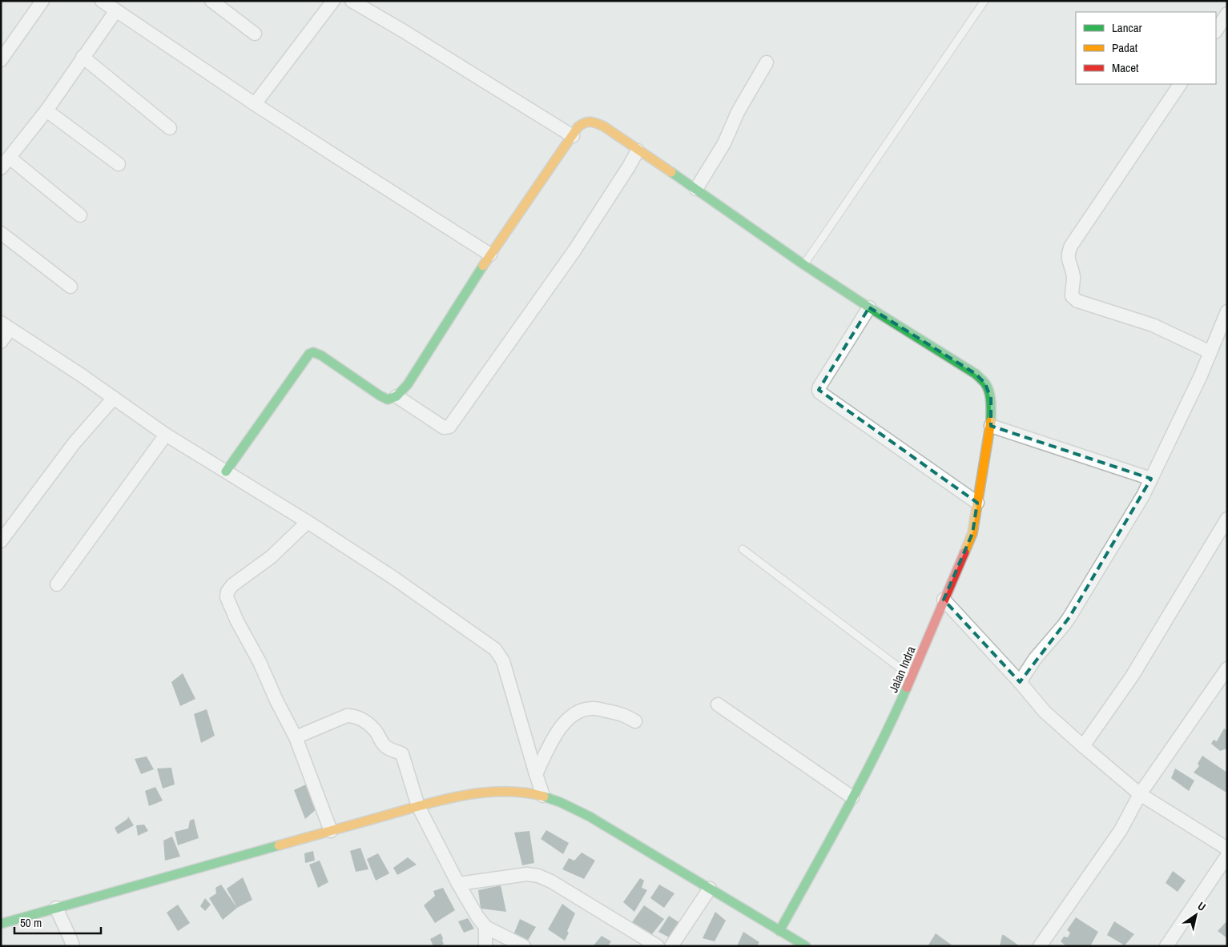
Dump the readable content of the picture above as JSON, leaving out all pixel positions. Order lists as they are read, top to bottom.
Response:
{
  "streets": {
    "street": ["Jalan Indra"]
  },
  "legend": ["Lancar", "Padat", "Macet"],
  "scale_bar": "50 m",
  "north": "top right"
}
